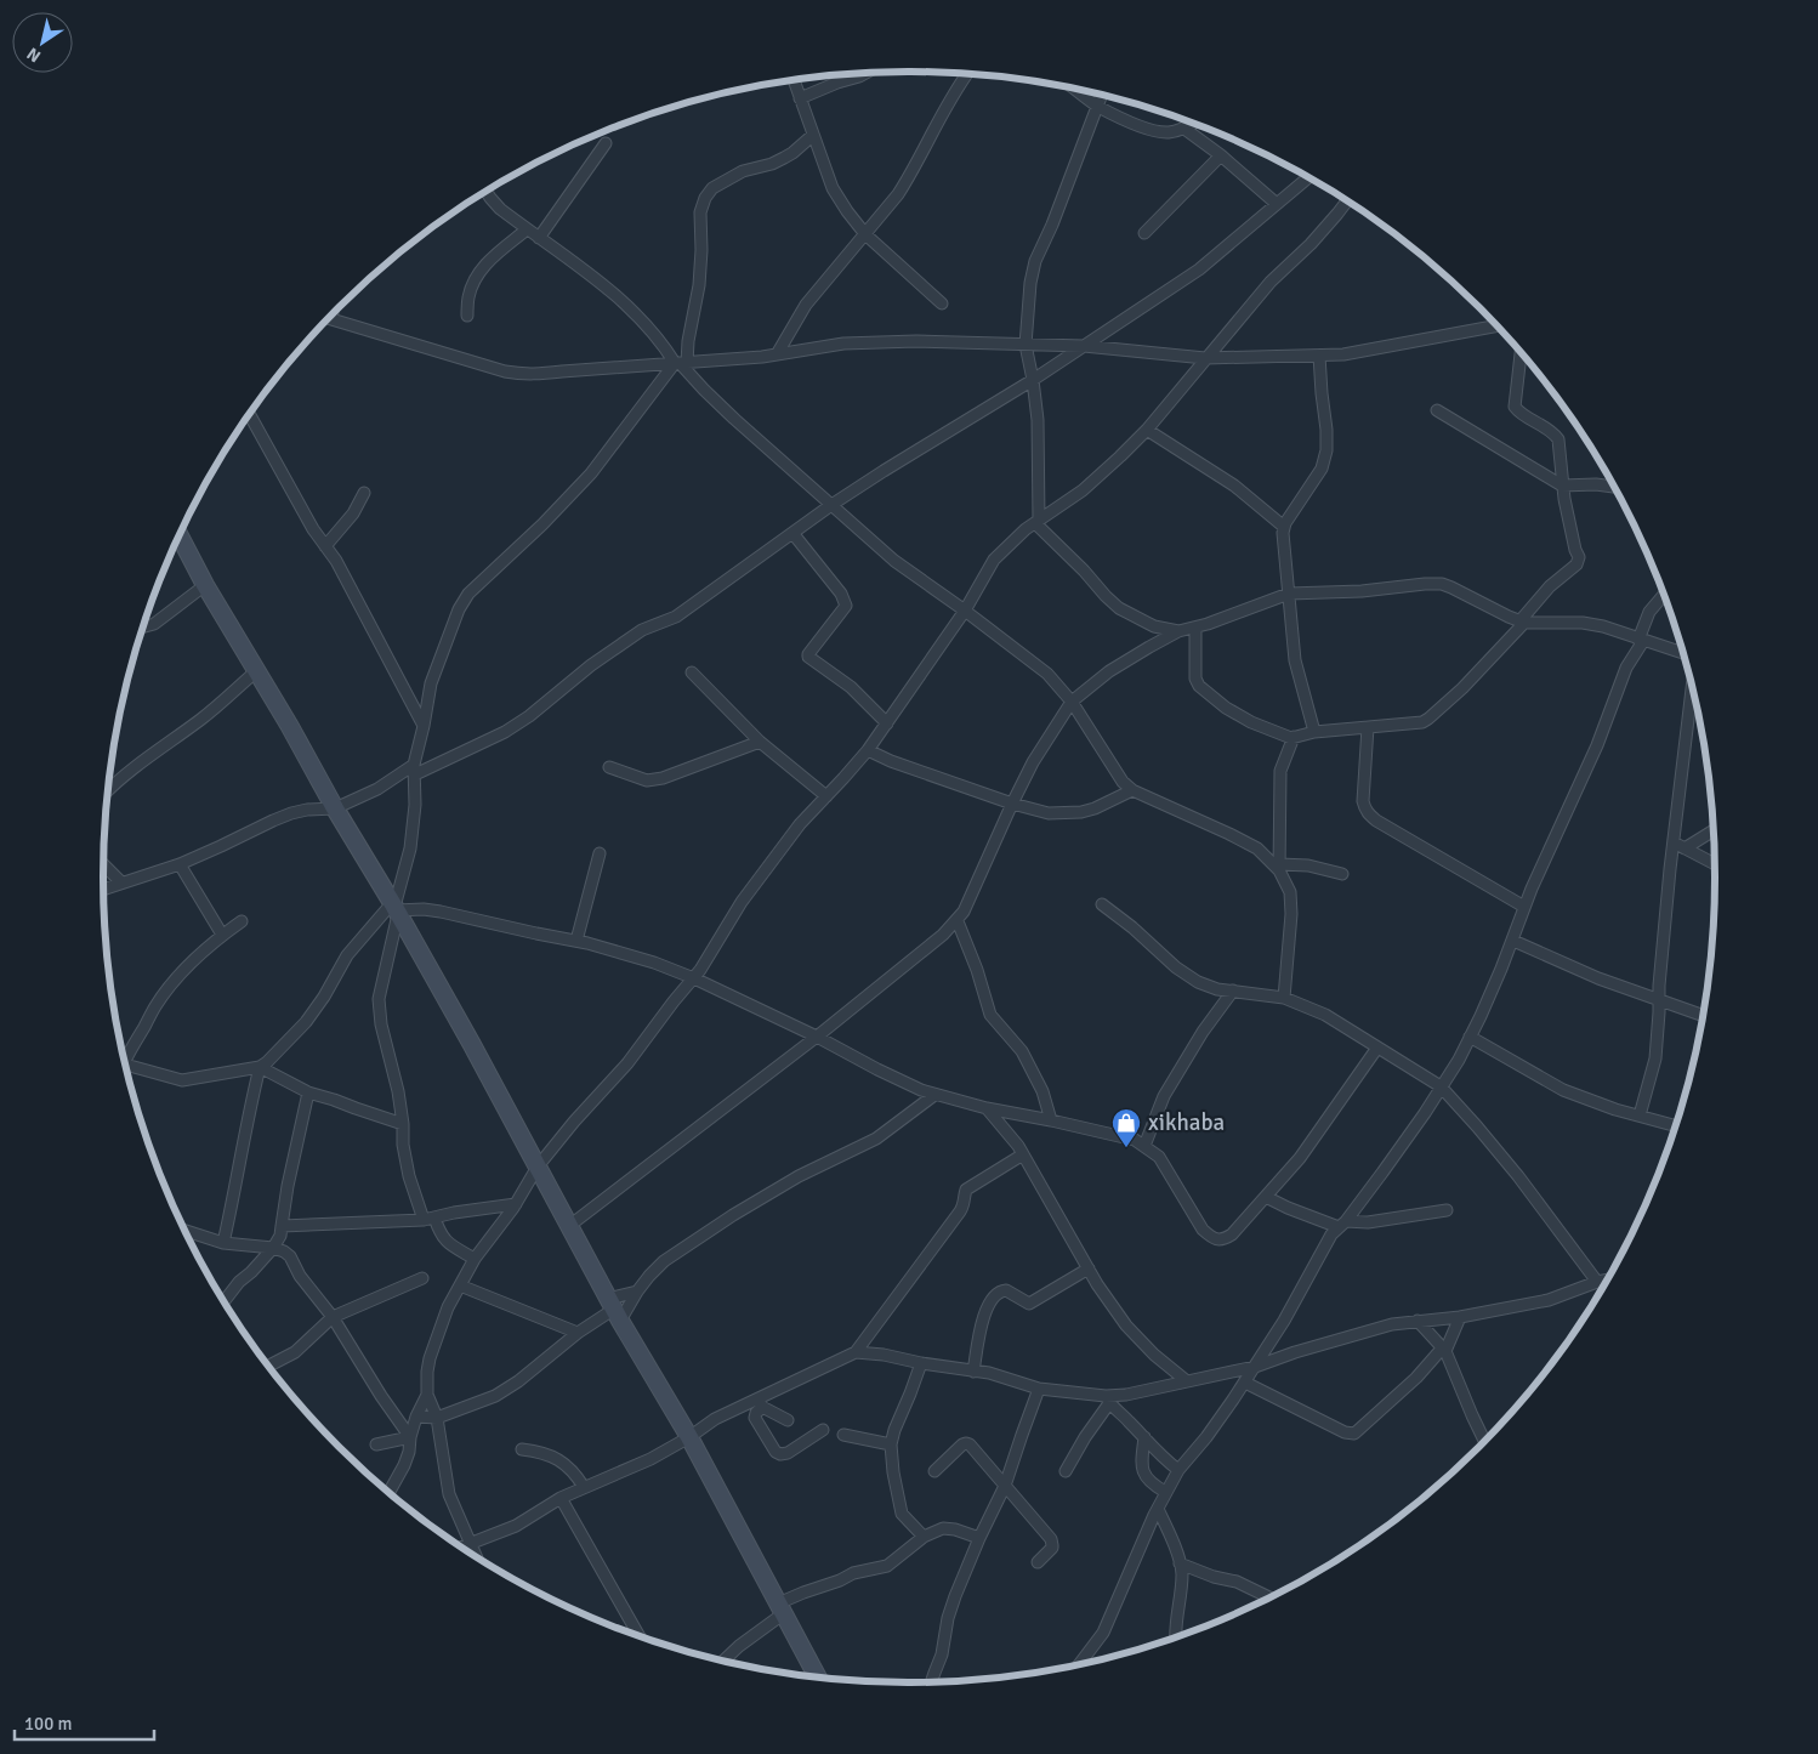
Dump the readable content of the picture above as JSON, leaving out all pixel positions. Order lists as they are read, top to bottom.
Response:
{
  "places": {
    "shop": ["xikhaba"]
  },
  "scale_bar": "100 m",
  "north": "bottom left"
}
